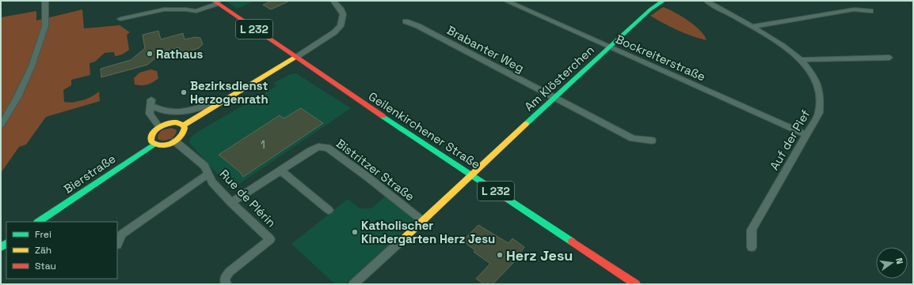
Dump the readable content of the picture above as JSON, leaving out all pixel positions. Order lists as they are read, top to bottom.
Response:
{
  "streets": {
    "main road": [
      "L 232",
      "Am Klösterchen",
      "Geilenkirchener Straße",
      "Bierstraße"
    ],
    "street": [
      "Brabanter Weg",
      "Bockreiterstraße",
      "Auf der Pief",
      "Bistritzer Straße",
      "Rue de Plérin"
    ]
  },
  "crossings": [
    ["Brabanter Weg", "Am Klösterchen"],
    ["Bockreiterstraße", "Am Klösterchen"],
    ["Bockreiterstraße", "Auf der Pief"],
    ["Am Klösterchen", "Geilenkirchener Straße"],
    ["Am Klösterchen", "Bistritzer Straße"],
    ["Bistritzer Straße", "Rue de Plérin"],
    ["Bierstraße", "Rue de Plérin"]
  ],
  "places": [
    "Rathaus",
    "Bezirksdienst Herzogenrath",
    "Katholischer Kindergarten Herz Jesu",
    "Herz Jesu"
  ],
  "house_numbers": ["1"],
  "legend": ["Frei", "Zäh", "Stau"],
  "north": "right"
}
